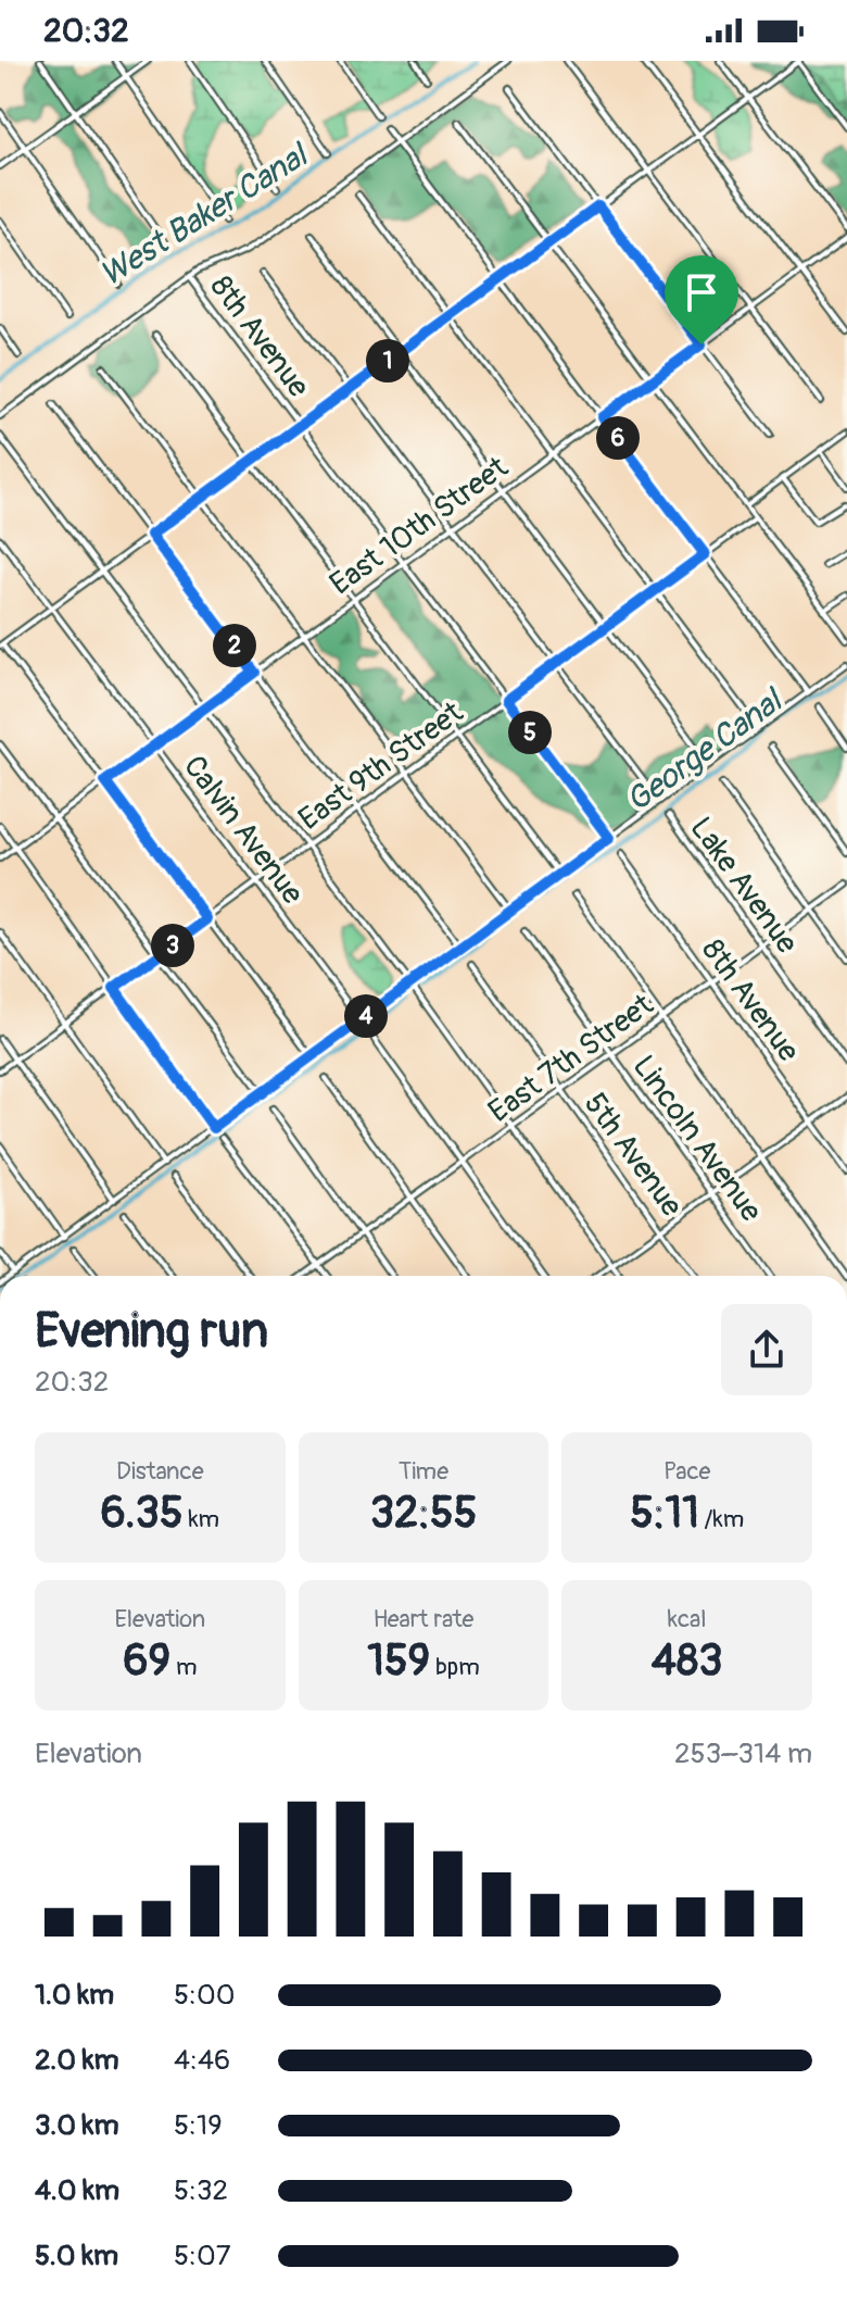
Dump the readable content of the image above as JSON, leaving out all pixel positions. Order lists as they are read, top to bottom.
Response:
{
  "streets": {
    "street": [
      "8th Avenue",
      "East 10th Street",
      "East 9th Street",
      "Calvin Avenue",
      "Lake Avenue",
      "East 7th Street",
      "Lincoln Avenue",
      "5th Avenue"
    ]
  },
  "crossings": [
    ["8th Avenue", "East 10th Street"],
    ["8th Avenue", "East 9th Street"],
    ["8th Avenue", "East 7th Street"],
    ["East 10th Street", "Calvin Avenue"],
    ["East 10th Street", "Lake Avenue"],
    ["East 9th Street", "Calvin Avenue"],
    ["East 9th Street", "Lake Avenue"],
    ["Lake Avenue", "East 7th Street"],
    ["East 7th Street", "Lincoln Avenue"],
    ["East 7th Street", "5th Avenue"]
  ],
  "water": ["West Baker Canal", "George Canal"],
  "page": {
    "status": "20:32",
    "pins": [
      "1",
      "6",
      "2",
      "5",
      "3",
      "4"
    ],
    "heading": ["Evening run", "20:32"],
    "stats": [
      ["Distance", "6.35 km"],
      ["Time", "32:55"],
      ["Pace", "5:11 /km"],
      ["Elevation", "69 m"],
      ["Heart rate", "159 bpm"],
      ["kcal", "483"]
    ],
    "chart": ["Elevation", "253–314 m"],
    "list": [
      {
        "name": "1.0 km",
        "note": "5:00"
      },
      {
        "name": "2.0 km",
        "note": "4:46"
      },
      {
        "name": "3.0 km",
        "note": "5:19"
      },
      {
        "name": "4.0 km",
        "note": "5:32"
      },
      {
        "name": "5.0 km",
        "note": "5:07"
      }
    ]
  }
}
